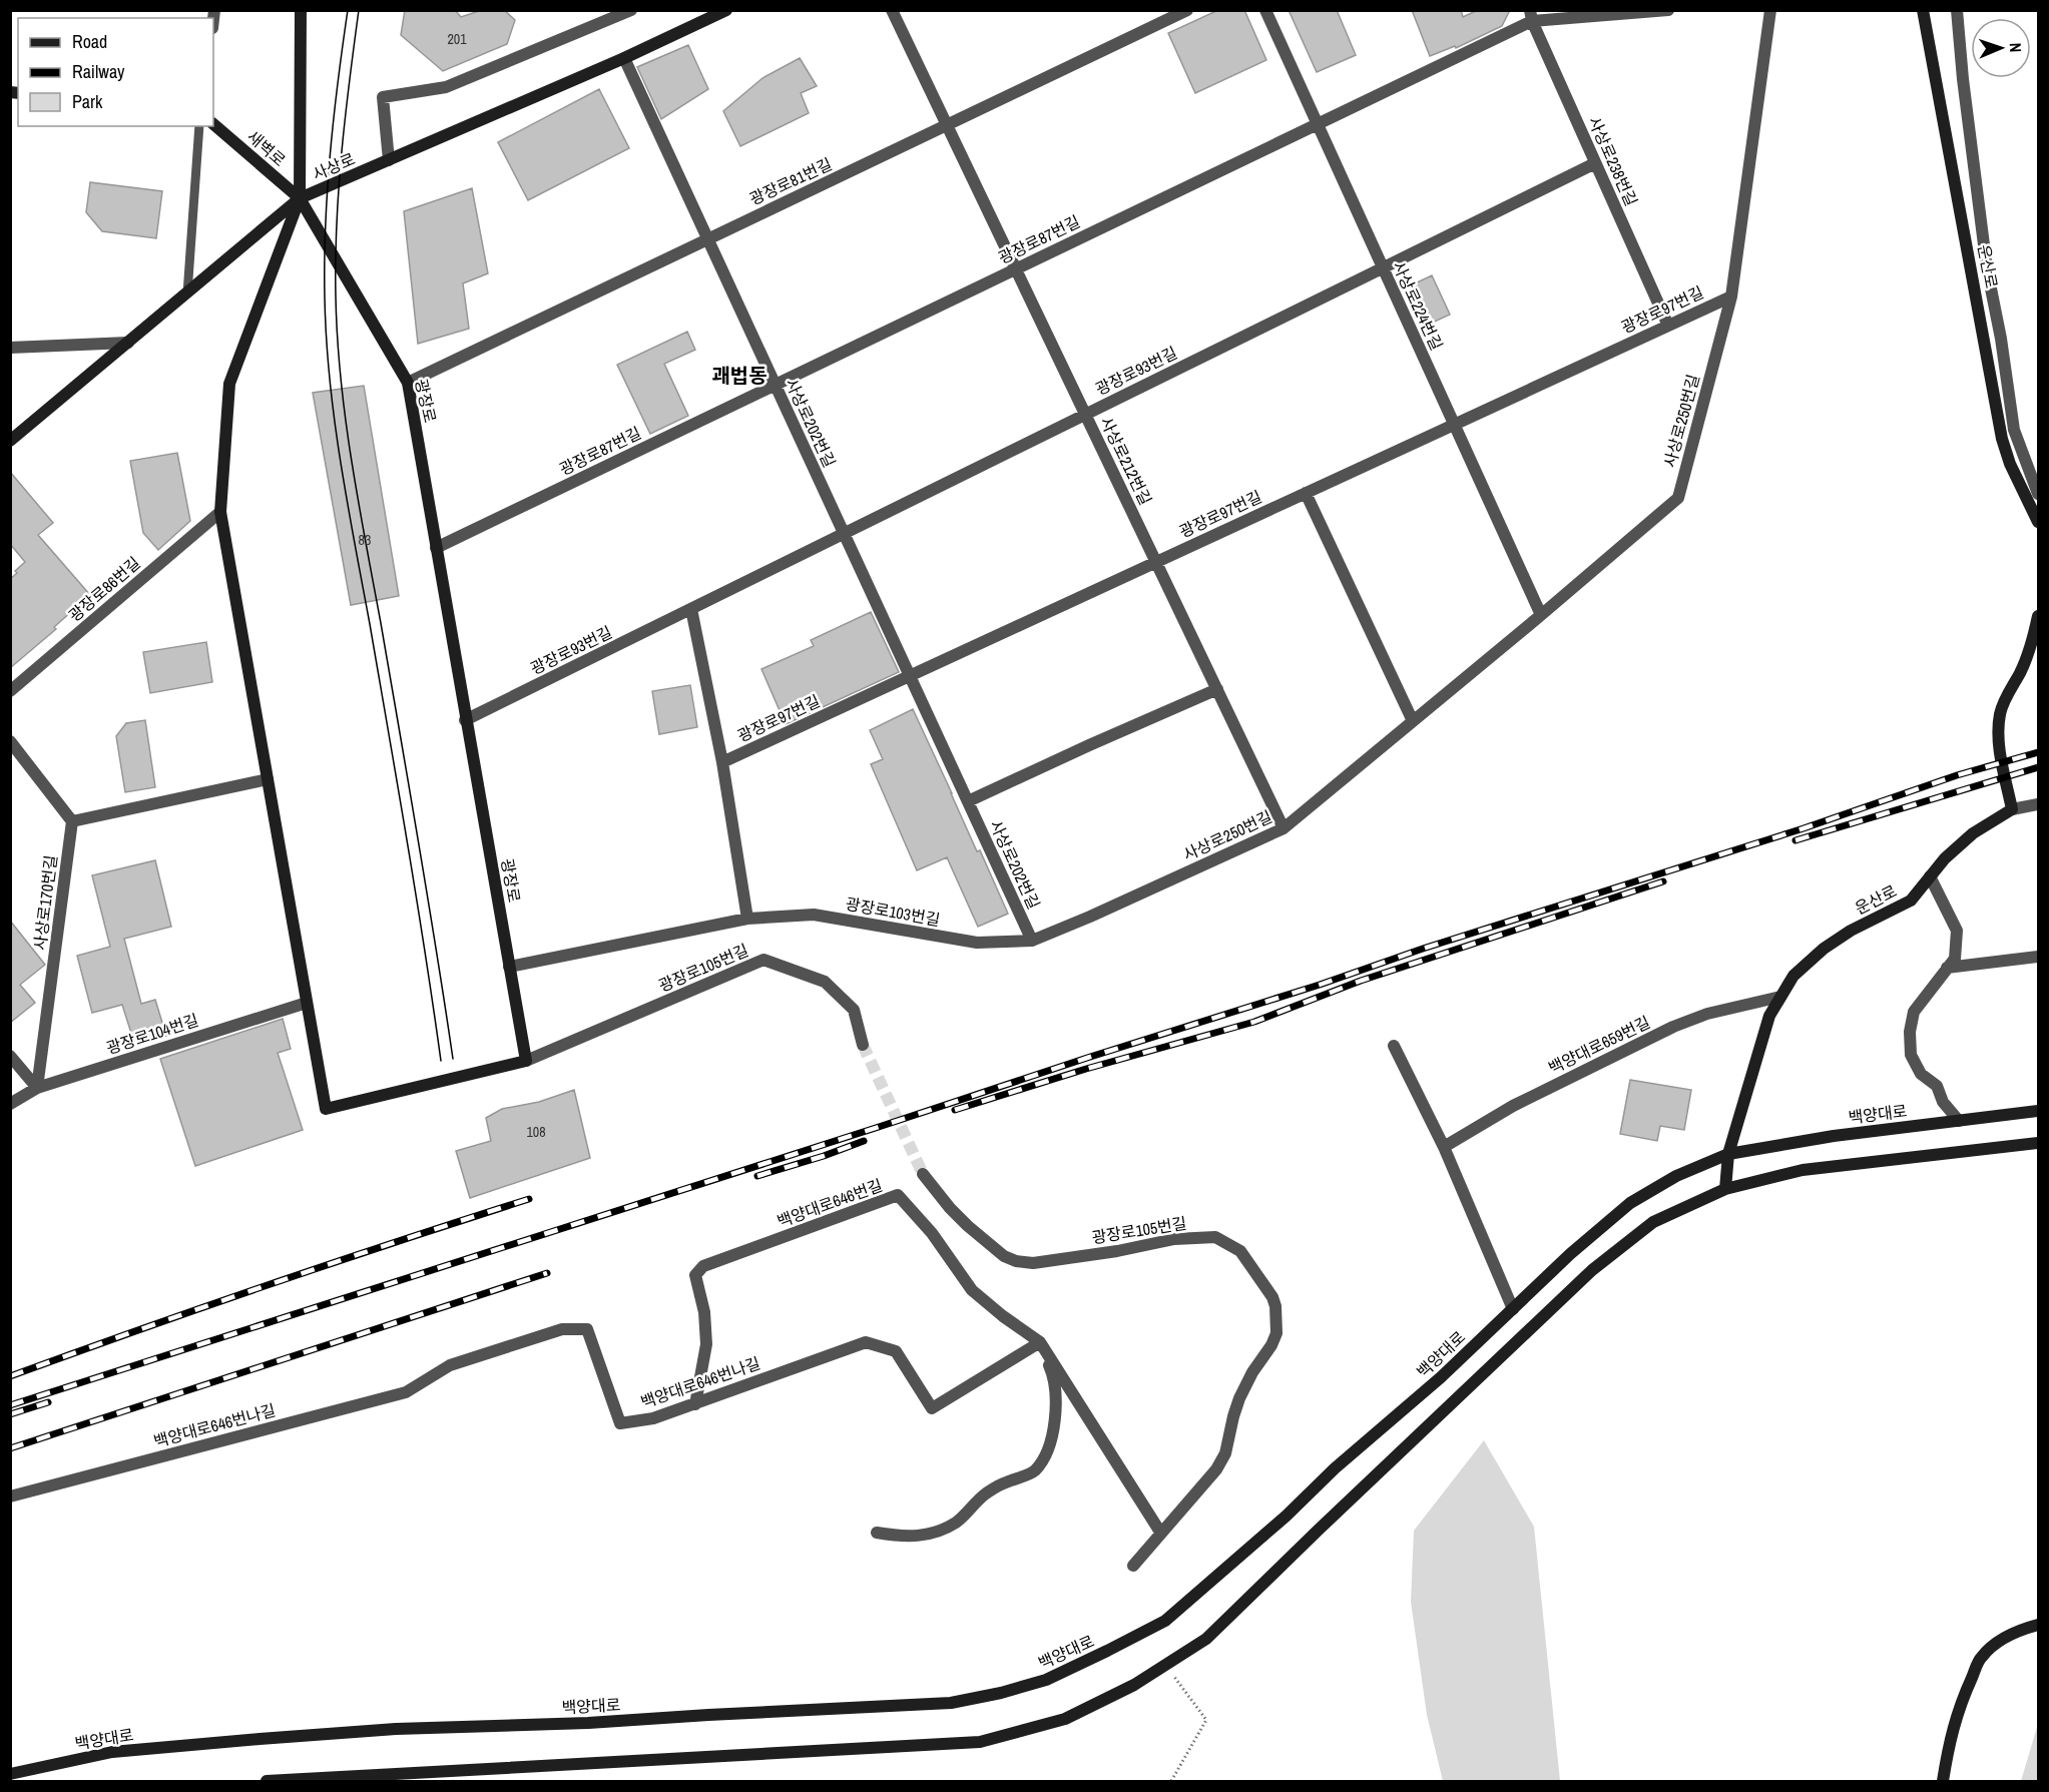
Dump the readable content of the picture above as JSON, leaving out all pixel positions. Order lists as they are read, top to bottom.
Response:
{
  "streets": {
    "main road": [
      "새벽로",
      "사상로",
      "운산로",
      "광장로",
      "백양대로"
    ],
    "street": [
      "사상로238번길",
      "광장로81번길",
      "광장로87번길",
      "사상로224번길",
      "광장로97번길",
      "광장로93번길",
      "사상로250번길",
      "사상로202번길",
      "사상로212번길",
      "광장로86번길",
      "사상로170번길",
      "광장로103번길",
      "광장로105번길",
      "광장로104번길",
      "백양대로659번길",
      "백양대로646번길",
      "백양대로646번나길"
    ]
  },
  "crossings": [
    ["새벽로", "사상로"],
    ["새벽로", "광장로"],
    ["사상로238번길", "광장로87번길"],
    ["사상로238번길", "광장로97번길"],
    ["사상로238번길", "광장로93번길"],
    ["사상로", "광장로"],
    ["사상로", "사상로202번길"],
    ["광장로81번길", "광장로"],
    ["광장로81번길", "사상로202번길"],
    ["광장로81번길", "사상로212번길"],
    ["광장로87번길", "사상로224번길"],
    ["광장로87번길", "광장로"],
    ["광장로87번길", "사상로202번길"],
    ["광장로87번길", "사상로212번길"],
    ["운산로", "백양대로659번길"],
    ["운산로", "백양대로"],
    ["사상로224번길", "광장로97번길"],
    ["사상로224번길", "광장로93번길"],
    ["사상로224번길", "사상로250번길"],
    ["광장로97번길", "사상로250번길"],
    ["광장로97번길", "사상로202번길"],
    ["광장로97번길", "사상로212번길"],
    ["광장로93번길", "광장로"],
    ["광장로93번길", "사상로202번길"],
    ["광장로93번길", "사상로212번길"],
    ["광장로", "광장로103번길"],
    ["광장로", "광장로105번길"],
    ["사상로250번길", "사상로202번길"],
    ["사상로250번길", "사상로212번길"],
    ["사상로250번길", "광장로103번길"],
    ["사상로202번길", "광장로103번길"],
    ["사상로170번길", "광장로104번길"],
    ["광장로105번길", "백양대로646번길"],
    ["백양대로646번길", "백양대로646번나길"]
  ],
  "districts": ["괘법동"],
  "house_numbers": ["201", "83", "108"],
  "legend": ["Road", "Railway", "Park"],
  "north": "right"
}
